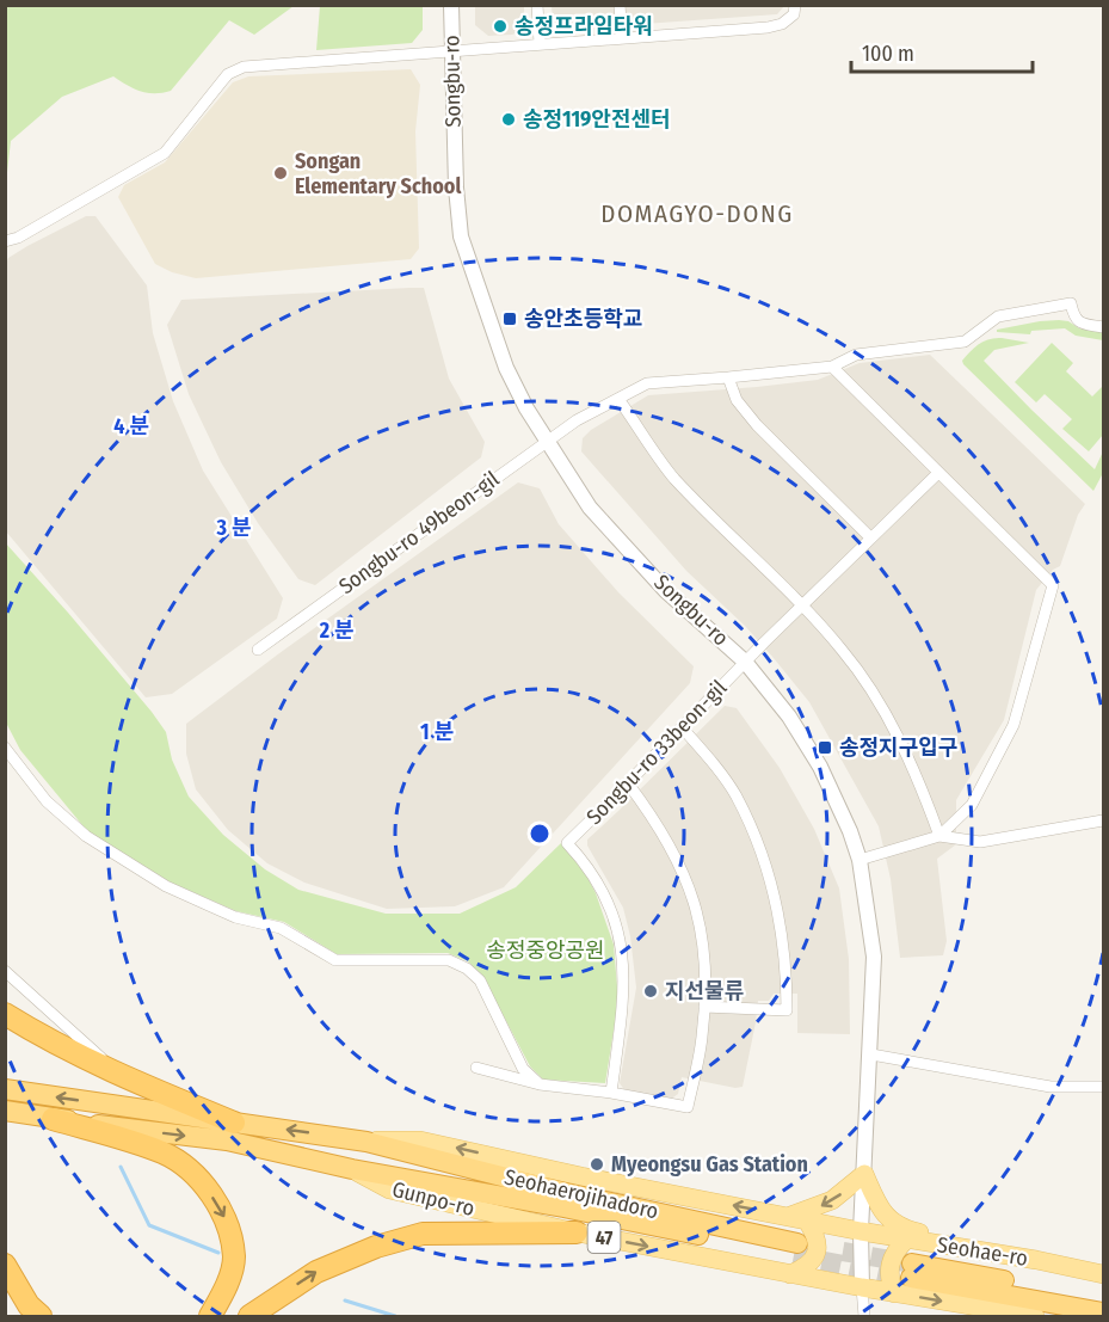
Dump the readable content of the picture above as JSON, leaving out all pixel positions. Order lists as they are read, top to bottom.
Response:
{
  "streets": {
    "highway": ["Seohaerojihadoro", "Gunpo-ro", "47"],
    "main road": ["Seohae-ro"],
    "street": ["Songbu-ro", "Songbu-ro 49beon-gil", "Songbu-ro 33beon-gil"]
  },
  "crossings": [
    ["Songbu-ro", "Songbu-ro 49beon-gil"],
    ["Songbu-ro", "Songbu-ro 33beon-gil"],
    ["Songbu-ro", "Gunpo-ro"],
    ["Songbu-ro", "47"],
    ["Songbu-ro", "Seohae-ro"],
    ["Seohaerojihadoro", "Gunpo-ro"],
    ["Seohaerojihadoro", "47"],
    ["Gunpo-ro", "47"],
    ["47", "Seohae-ro"]
  ],
  "districts": ["DOMAGYO-DONG"],
  "parks": ["송정중앙공원"],
  "places": {
    "other": [
      "송정프라임타워",
      "송정119안전센터",
      "Songan Elementary School",
      "지선물류",
      "Myeongsu Gas Station"
    ],
    "transit": ["송안초등학교", "송정지구입구"]
  },
  "scale_bar": "100 m",
  "rings": [
    "4 분",
    "3 분",
    "2 분",
    "1 분"
  ]
}
